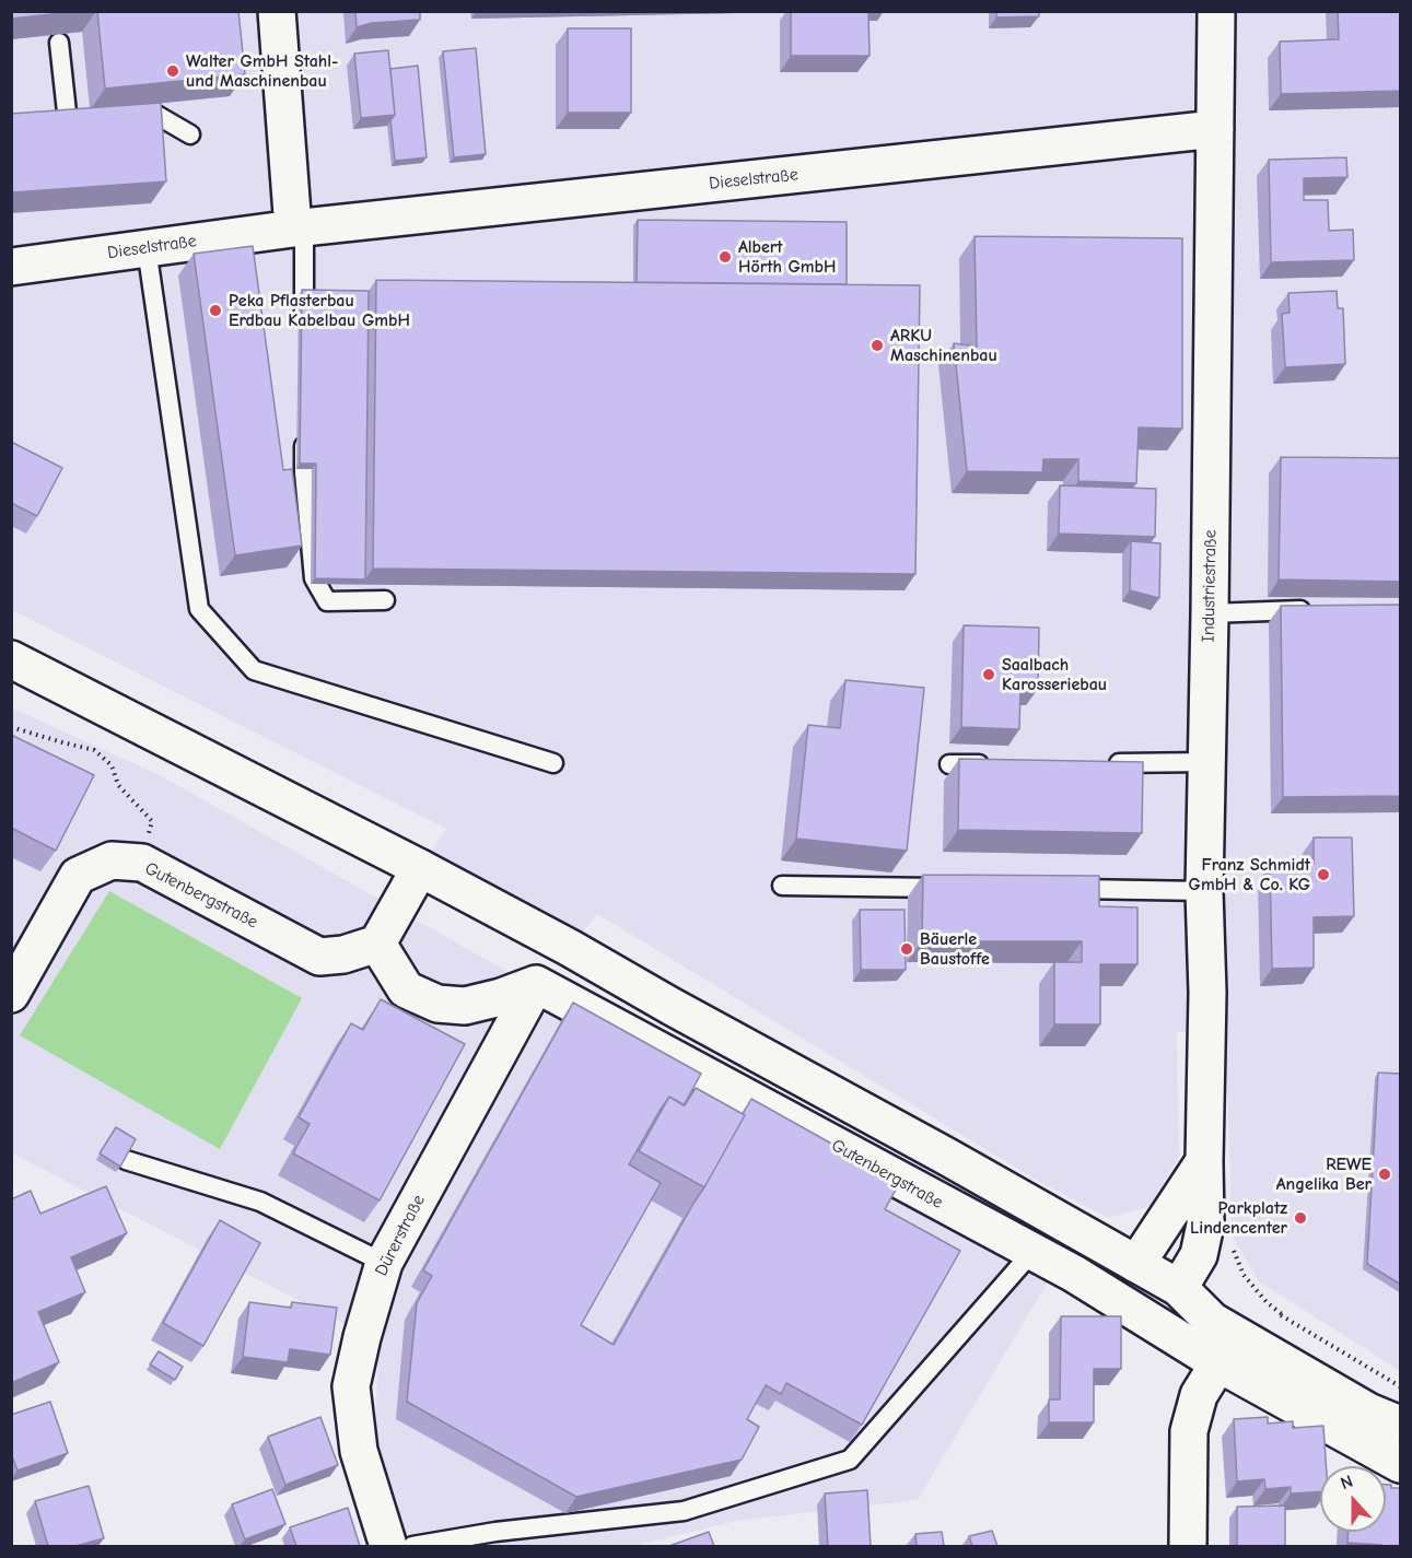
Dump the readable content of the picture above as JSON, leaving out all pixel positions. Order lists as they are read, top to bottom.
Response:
{
  "streets": {
    "street": [
      "Dieselstraße",
      "Industriestraße",
      "Gutenbergstraße",
      "Dürerstraße"
    ]
  },
  "crossings": [
    ["Dieselstraße", "Industriestraße"],
    ["Gutenbergstraße", "Dürerstraße"]
  ],
  "places": [
    "Walter GmbH Stahl- und Maschinenbau",
    "Albert Hörth GmbH",
    "Peka Pflasterbau Erdbau Kabelbau GmbH",
    "ARKU Maschinenbau",
    "Saalbach Karosseriebau",
    "Franz Schmidt GmbH & Co. KG",
    "Bäuerle Baustoffe",
    "REWE Angelika Ber",
    "Parkplatz Lindencenter"
  ],
  "north": "top"
}
